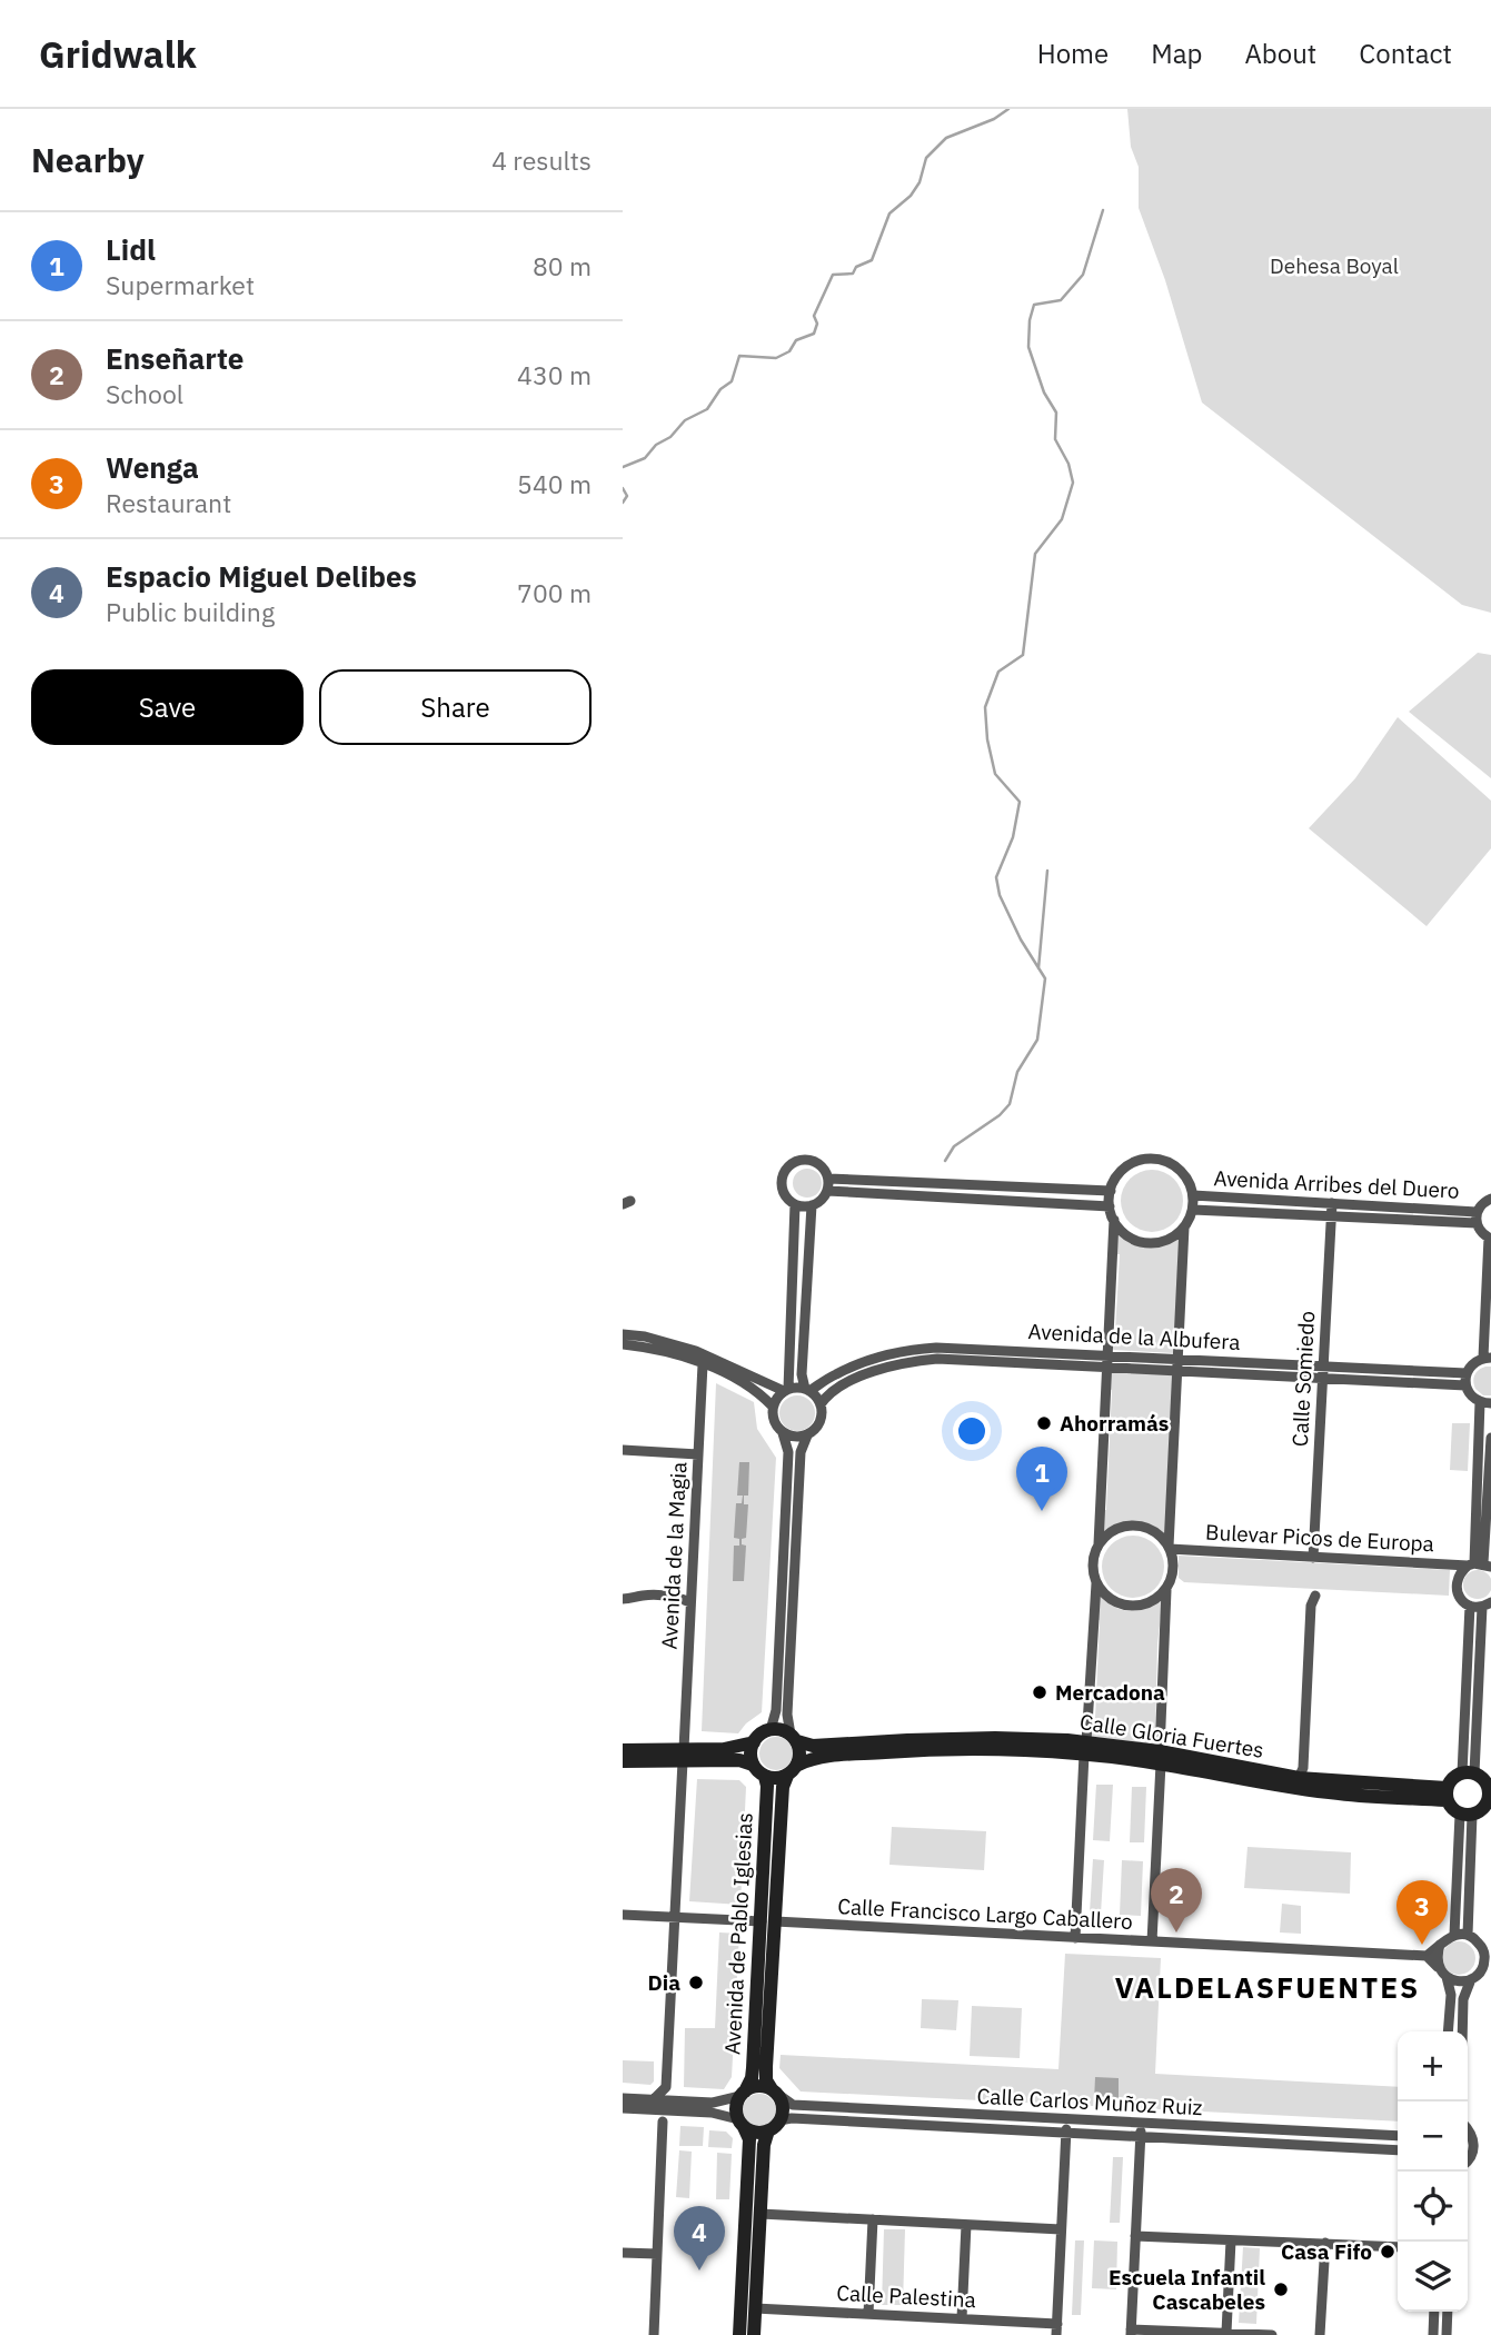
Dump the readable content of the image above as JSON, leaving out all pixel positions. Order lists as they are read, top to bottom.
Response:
{
  "streets": {
    "main road": ["Calle Gloria Fuertes", "Avenida de Pablo Iglesias"],
    "street": [
      "Avenida Arribes del Duero",
      "Avenida de la Albufera",
      "Calle Somiedo",
      "Bulevar Picos de Europa",
      "Avenida de la Magia",
      "Calle Francisco Largo Caballero",
      "Calle Carlos Muñoz Ruiz",
      "Calle Palestina"
    ]
  },
  "crossings": [
    ["Avenida Arribes del Duero", "Calle Somiedo"],
    ["Avenida de la Albufera", "Calle Somiedo"],
    ["Calle Somiedo", "Bulevar Picos de Europa"],
    ["Avenida de la Magia", "Calle Francisco Largo Caballero"],
    ["Calle Gloria Fuertes", "Avenida de Pablo Iglesias"],
    ["Calle Francisco Largo Caballero", "Avenida de Pablo Iglesias"],
    ["Avenida de Pablo Iglesias", "Calle Carlos Muñoz Ruiz"]
  ],
  "districts": ["VALDELASFUENTES"],
  "parks": ["Dehesa Boyal"],
  "places": [
    "Ahorramás",
    "Mercadona",
    "Dia",
    "Casa Fifo",
    "Escuela Infantil Cascabeles"
  ],
  "page": {
    "header": "Gridwalk",
    "nav": [
      "Home",
      "Map",
      "About",
      "Contact"
    ],
    "heading": ["Nearby", "4 results"],
    "list": [
      {
        "mark": "1",
        "name": "Lidl",
        "note": "Supermarket",
        "value": "80 m"
      },
      {
        "mark": "2",
        "name": "Enseñarte",
        "note": "School",
        "value": "430 m"
      },
      {
        "mark": "3",
        "name": "Wenga",
        "note": "Restaurant",
        "value": "540 m"
      },
      {
        "mark": "4",
        "name": "Espacio Miguel Delibes",
        "note": "Public building",
        "value": "700 m"
      }
    ],
    "buttons": ["Save", "Share"],
    "pins": [
      "1",
      "2",
      "3",
      "4"
    ],
    "map_buttons": ["+", "−"]
  }
}
